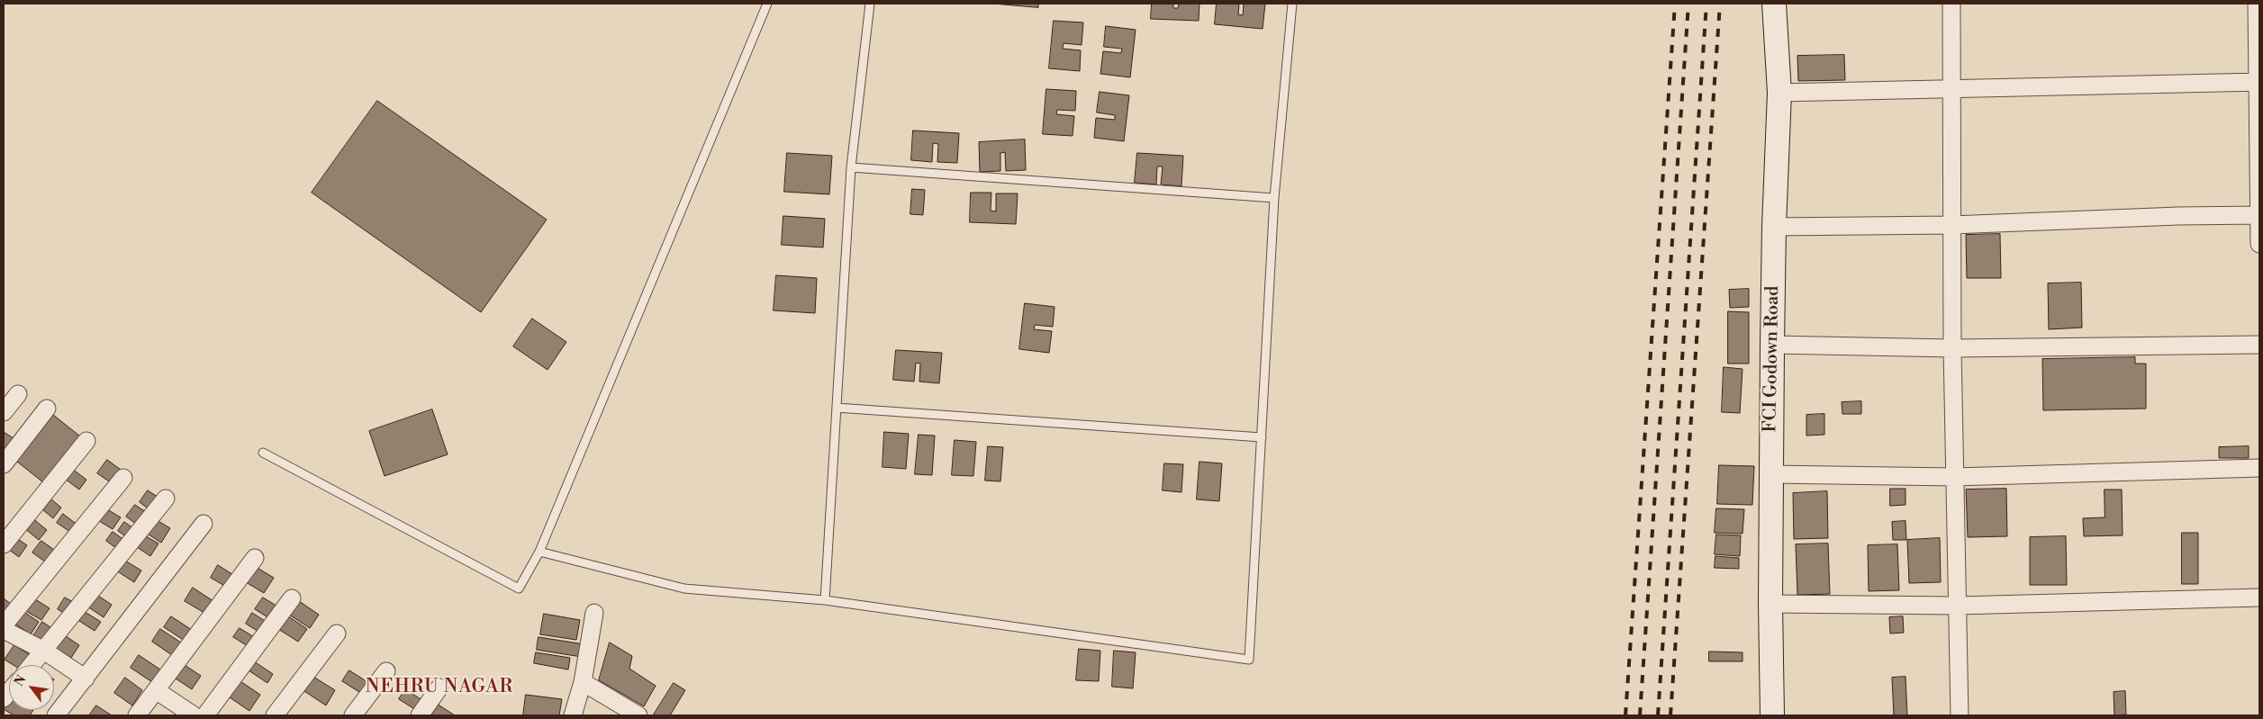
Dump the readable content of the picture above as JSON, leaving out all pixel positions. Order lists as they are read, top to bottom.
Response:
{
  "streets": {
    "street": ["FCI Godown Road"]
  },
  "districts": ["NEHRU NAGAR"],
  "north": "top left"
}
